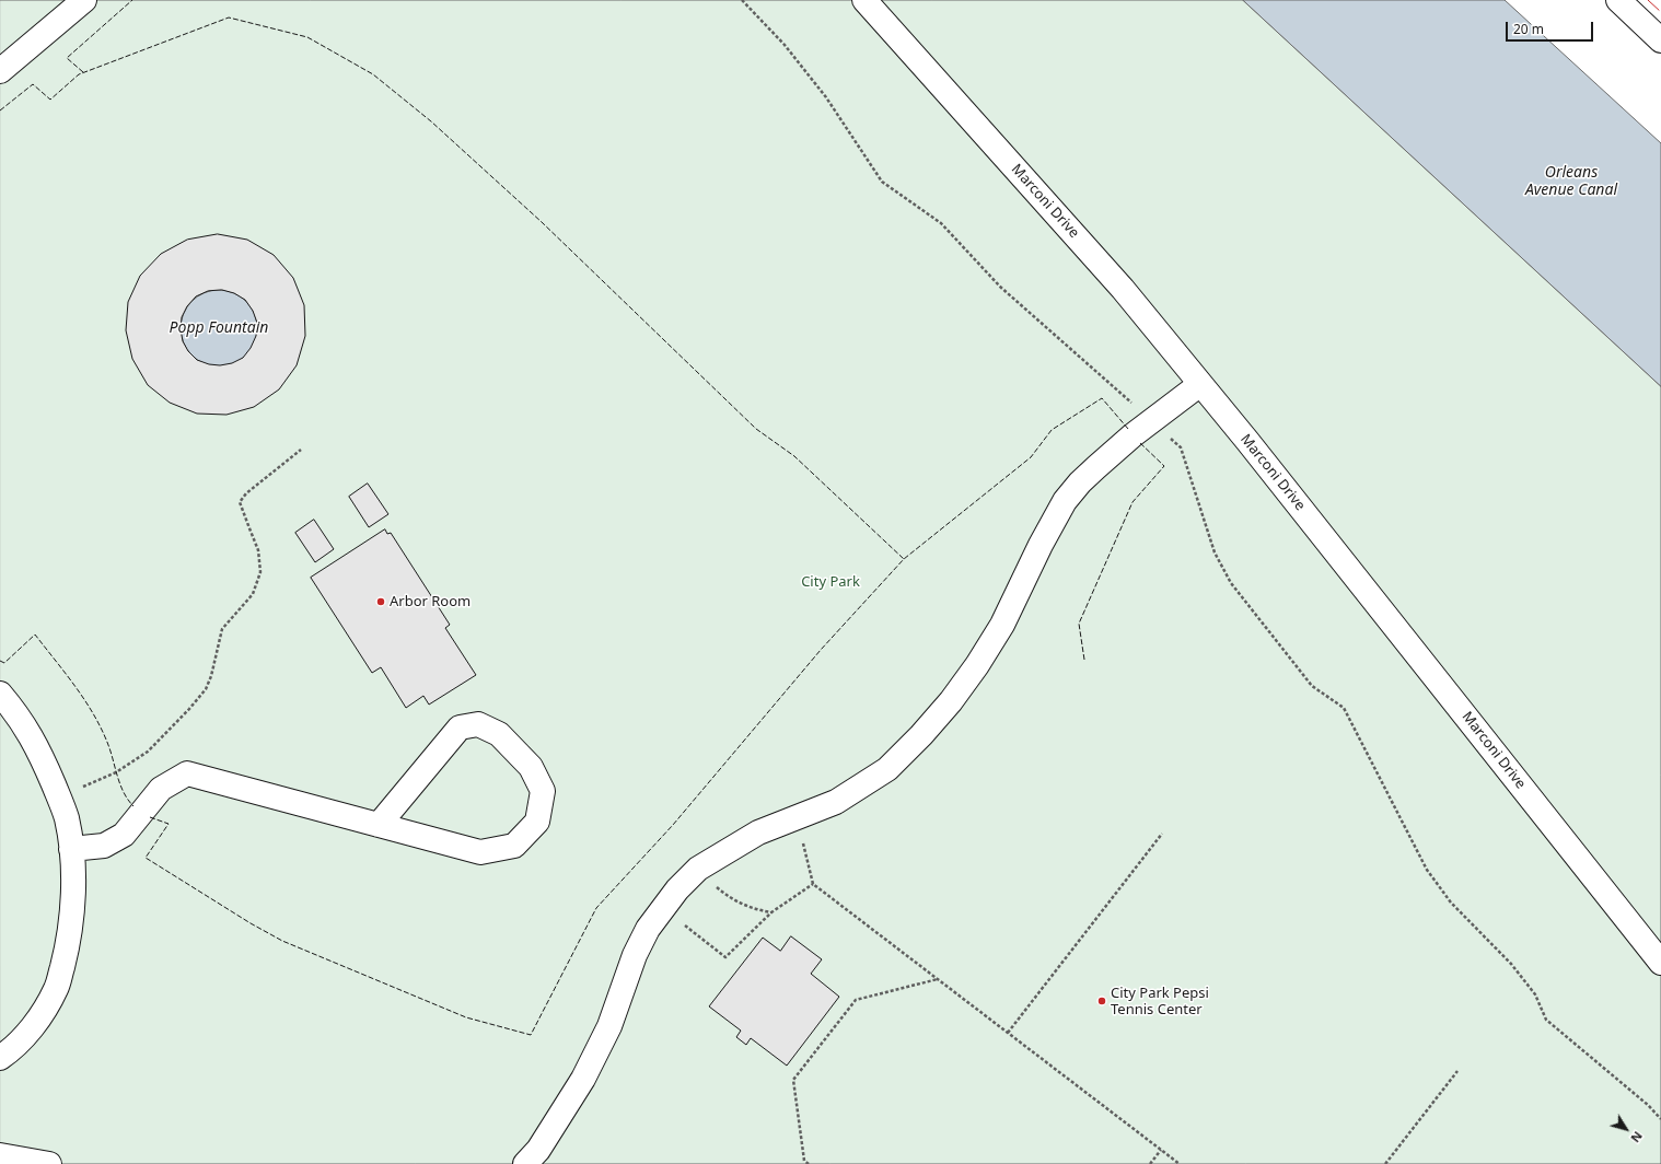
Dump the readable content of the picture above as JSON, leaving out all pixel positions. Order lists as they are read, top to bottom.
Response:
{
  "streets": {
    "street": ["Marconi Drive"]
  },
  "water": ["Orleans Avenue Canal", "Popp Fountain"],
  "parks": ["City Park"],
  "places": ["Arbor Room", "City Park Pepsi Tennis Center"],
  "scale_bar": "20 m",
  "north": "bottom right"
}
